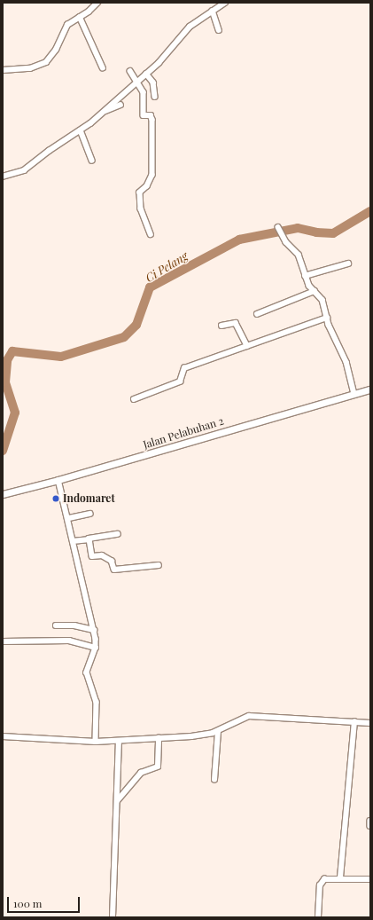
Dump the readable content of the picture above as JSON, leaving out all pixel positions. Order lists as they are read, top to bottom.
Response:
{
  "streets": {
    "main road": ["Jalan Pelabuhan 2"]
  },
  "water": ["Ci Pelang"],
  "places": ["Indomaret"],
  "scale_bar": "100 m"
}
